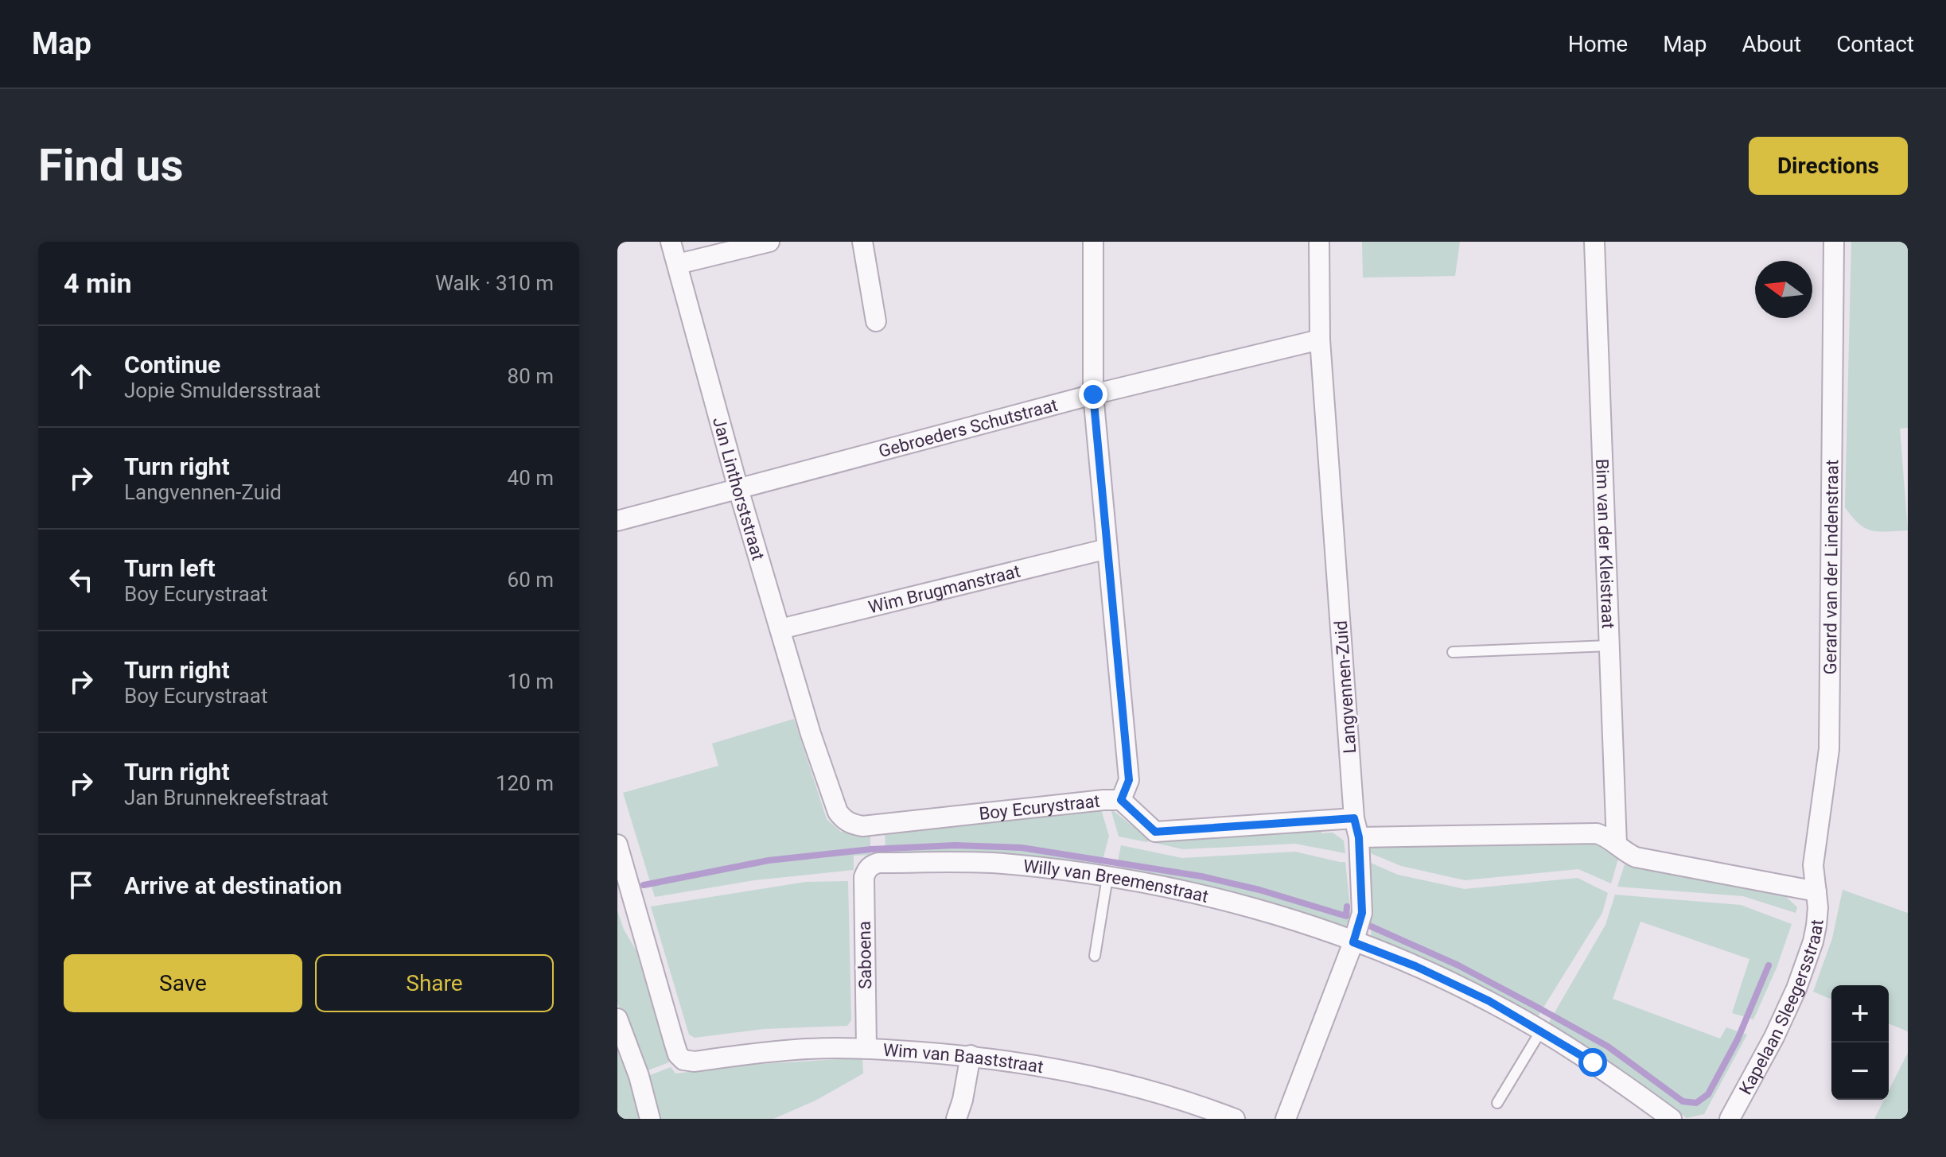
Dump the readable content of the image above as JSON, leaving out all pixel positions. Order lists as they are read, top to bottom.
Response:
{
  "streets": {
    "street": [
      "Gebroeders Schutstraat",
      "Jan Linthorststraat",
      "Bim van der Kleistraat",
      "Gerard van der Lindenstraat",
      "Wim Brugmanstraat",
      "Langvennen-Zuid",
      "Boy Ecurystraat",
      "Willy van Breemenstraat",
      "Saboena",
      "Kapelaan Sleegersstraat",
      "Wim van Baaststraat"
    ]
  },
  "crossings": [
    ["Gebroeders Schutstraat", "Jan Linthorststraat"],
    ["Gebroeders Schutstraat", "Langvennen-Zuid"],
    ["Jan Linthorststraat", "Wim Brugmanstraat"],
    ["Jan Linthorststraat", "Boy Ecurystraat"],
    ["Gerard van der Lindenstraat", "Kapelaan Sleegersstraat"],
    ["Langvennen-Zuid", "Boy Ecurystraat"],
    ["Langvennen-Zuid", "Willy van Breemenstraat"],
    ["Willy van Breemenstraat", "Saboena"],
    ["Saboena", "Wim van Baaststraat"]
  ],
  "north": "left",
  "page": {
    "header": "Map",
    "nav": [
      "Home",
      "Map",
      "About",
      "Contact"
    ],
    "buttons": [
      "Directions",
      ["Save", "Share"]
    ],
    "title": "Find us",
    "heading": ["4 min", "Walk · 310 m"],
    "list": [
      ["Continue", "Jopie Smuldersstraat", "80 m"],
      ["Turn right", "Langvennen-Zuid", "40 m"],
      ["Turn left", "Boy Ecurystraat", "60 m"],
      ["Turn right", "Boy Ecurystraat", "10 m"],
      ["Turn right", "Jan Brunnekreefstraat", "120 m"],
      "Arrive at destination"
    ],
    "map_buttons": ["+", "−"]
  }
}
